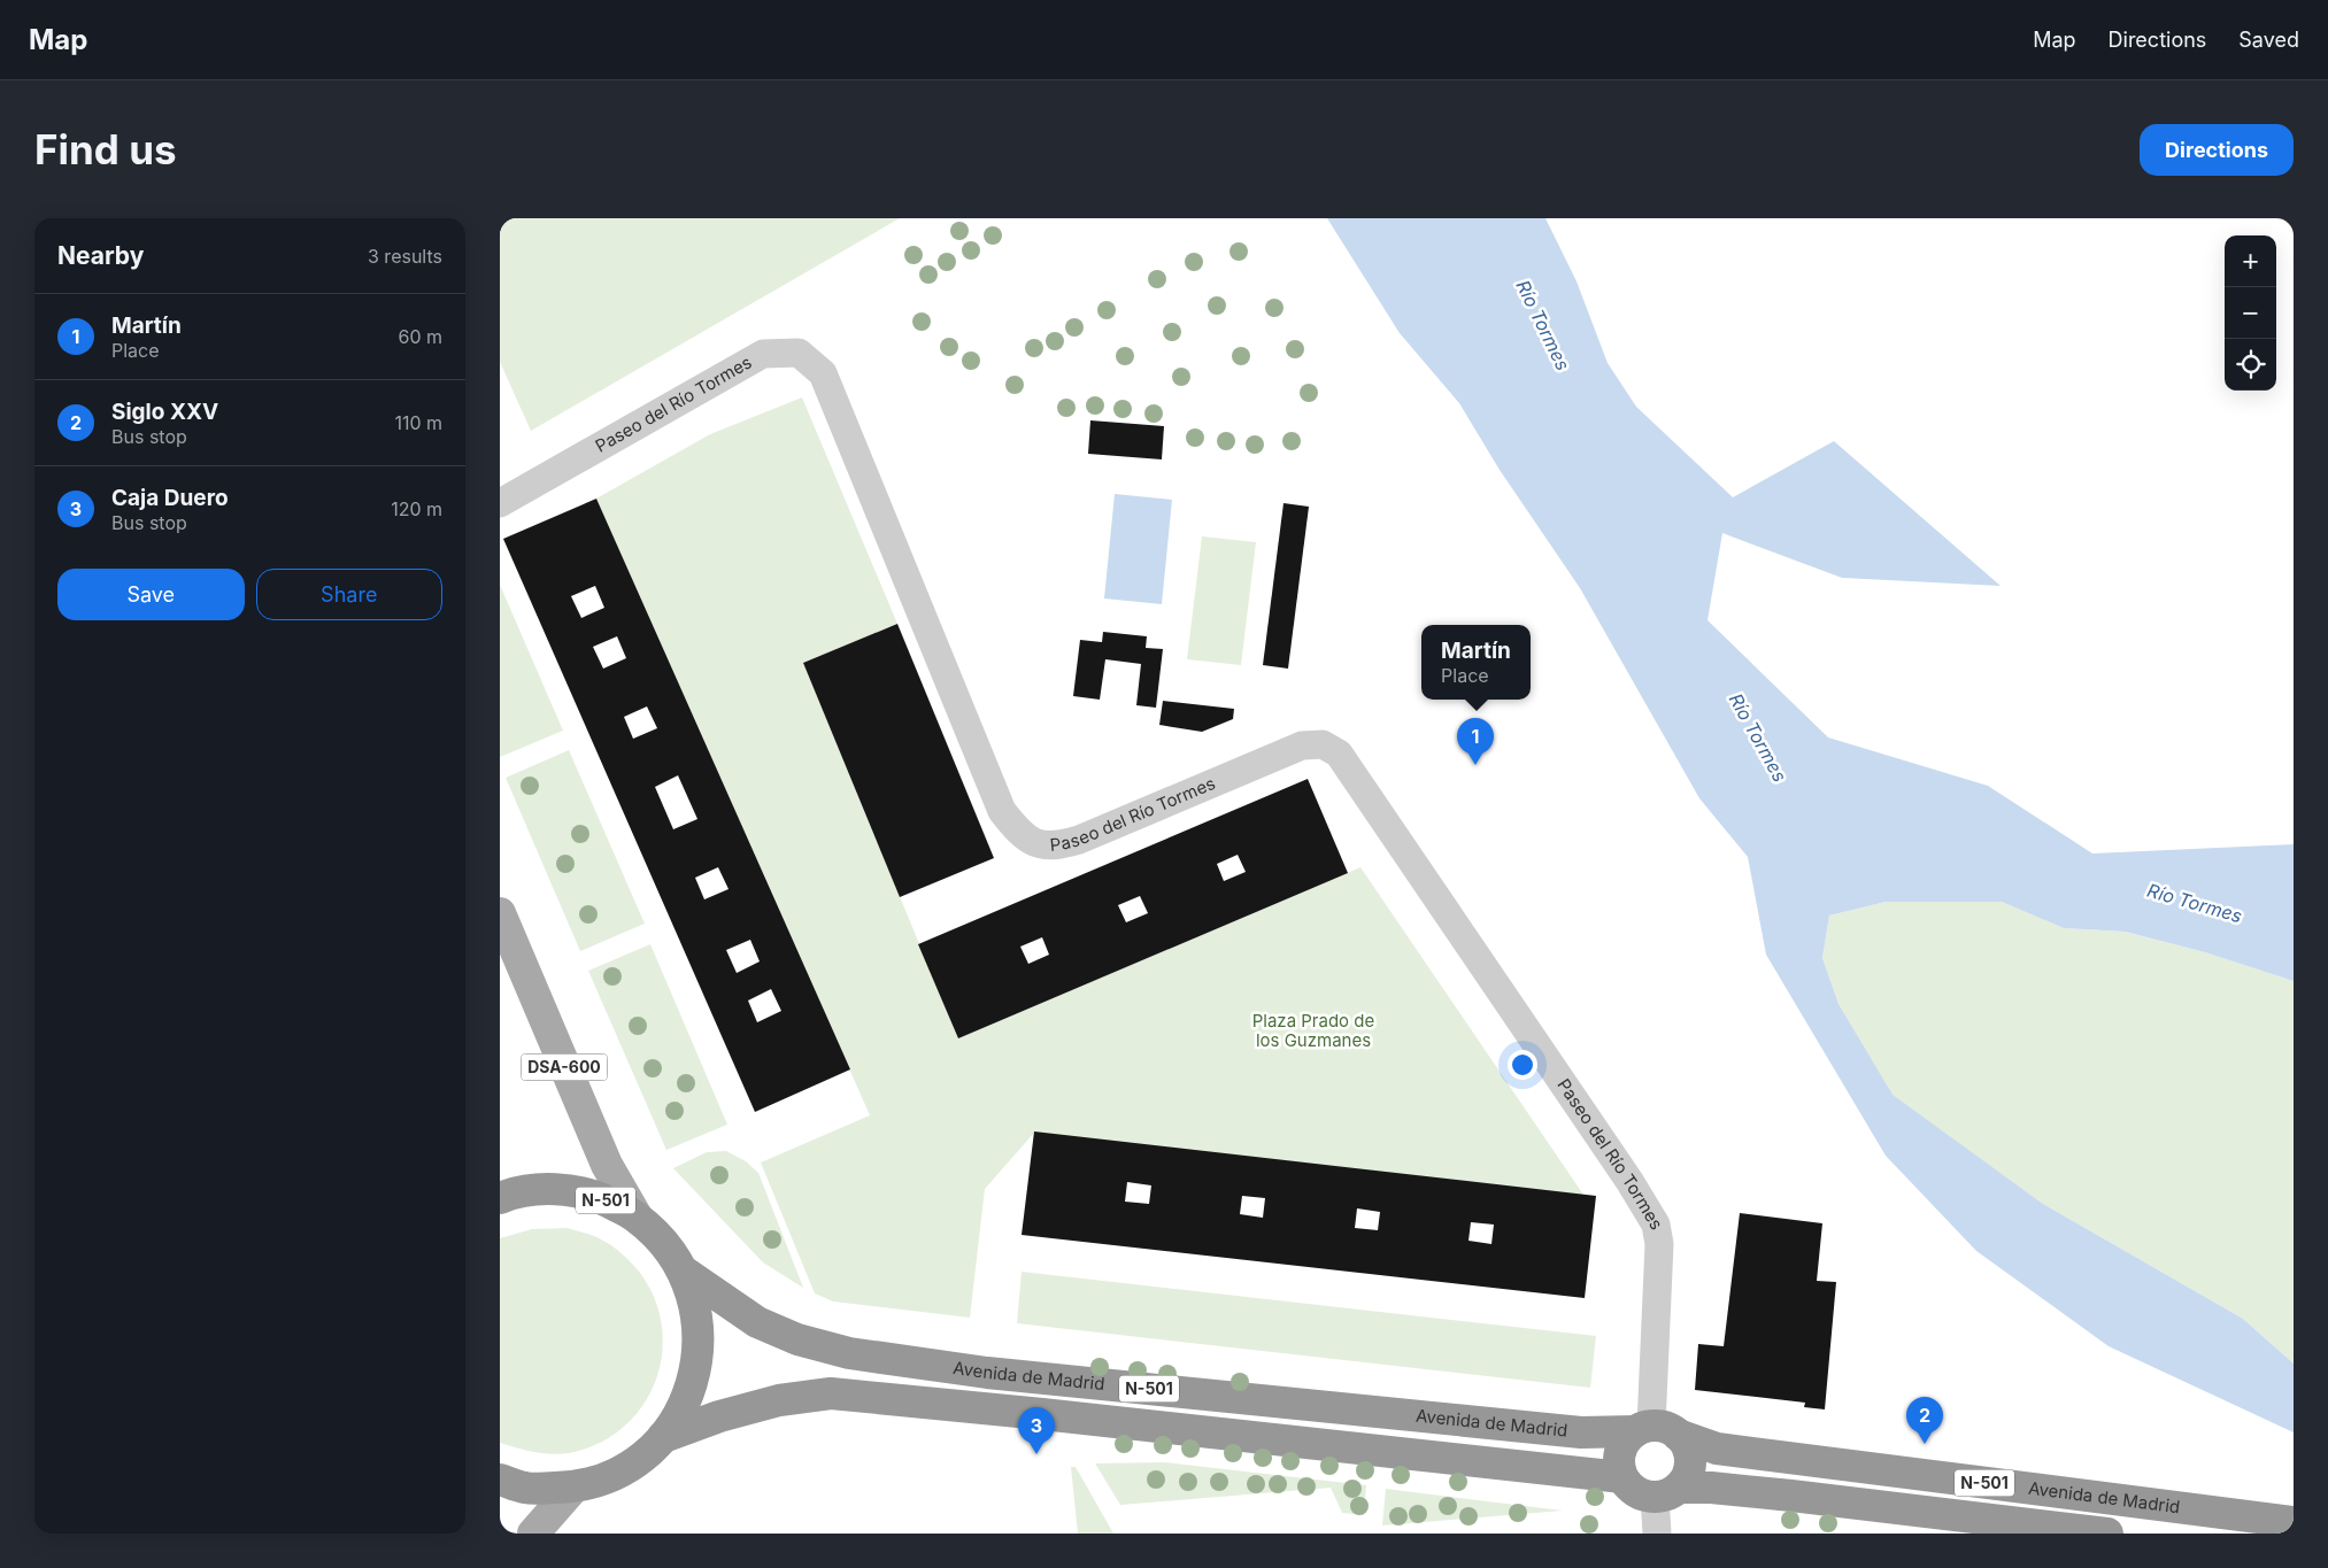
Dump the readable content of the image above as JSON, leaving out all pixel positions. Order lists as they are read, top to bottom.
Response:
{
  "streets": {
    "highway": ["N-501", "Avenida de Madrid"],
    "main road": ["DSA-600"],
    "street": ["Paseo del Río Tormes"]
  },
  "crossings": [
    ["Paseo del Río Tormes", "N-501"],
    ["Paseo del Río Tormes", "Avenida de Madrid"],
    ["DSA-600", "N-501"],
    ["N-501", "Avenida de Madrid"]
  ],
  "water": ["Río Tormes"],
  "parks": ["Plaza Prado de los Guzmanes"],
  "page": {
    "header": "Map",
    "nav": ["Map", "Directions", "Saved"],
    "buttons": [
      "Directions",
      ["Save", "Share"]
    ],
    "title": "Find us",
    "heading": ["Nearby", "3 results"],
    "map_buttons": ["+", "−"],
    "list": [
      {
        "mark": "1",
        "name": "Martín",
        "note": "Place",
        "value": "60 m"
      },
      {
        "mark": "2",
        "name": "Siglo XXV",
        "note": "Bus stop",
        "value": "110 m"
      },
      {
        "mark": "3",
        "name": "Caja Duero",
        "note": "Bus stop",
        "value": "120 m"
      }
    ],
    "popup": ["Martín", "Place"],
    "pins": ["1", "2", "3"]
  }
}
